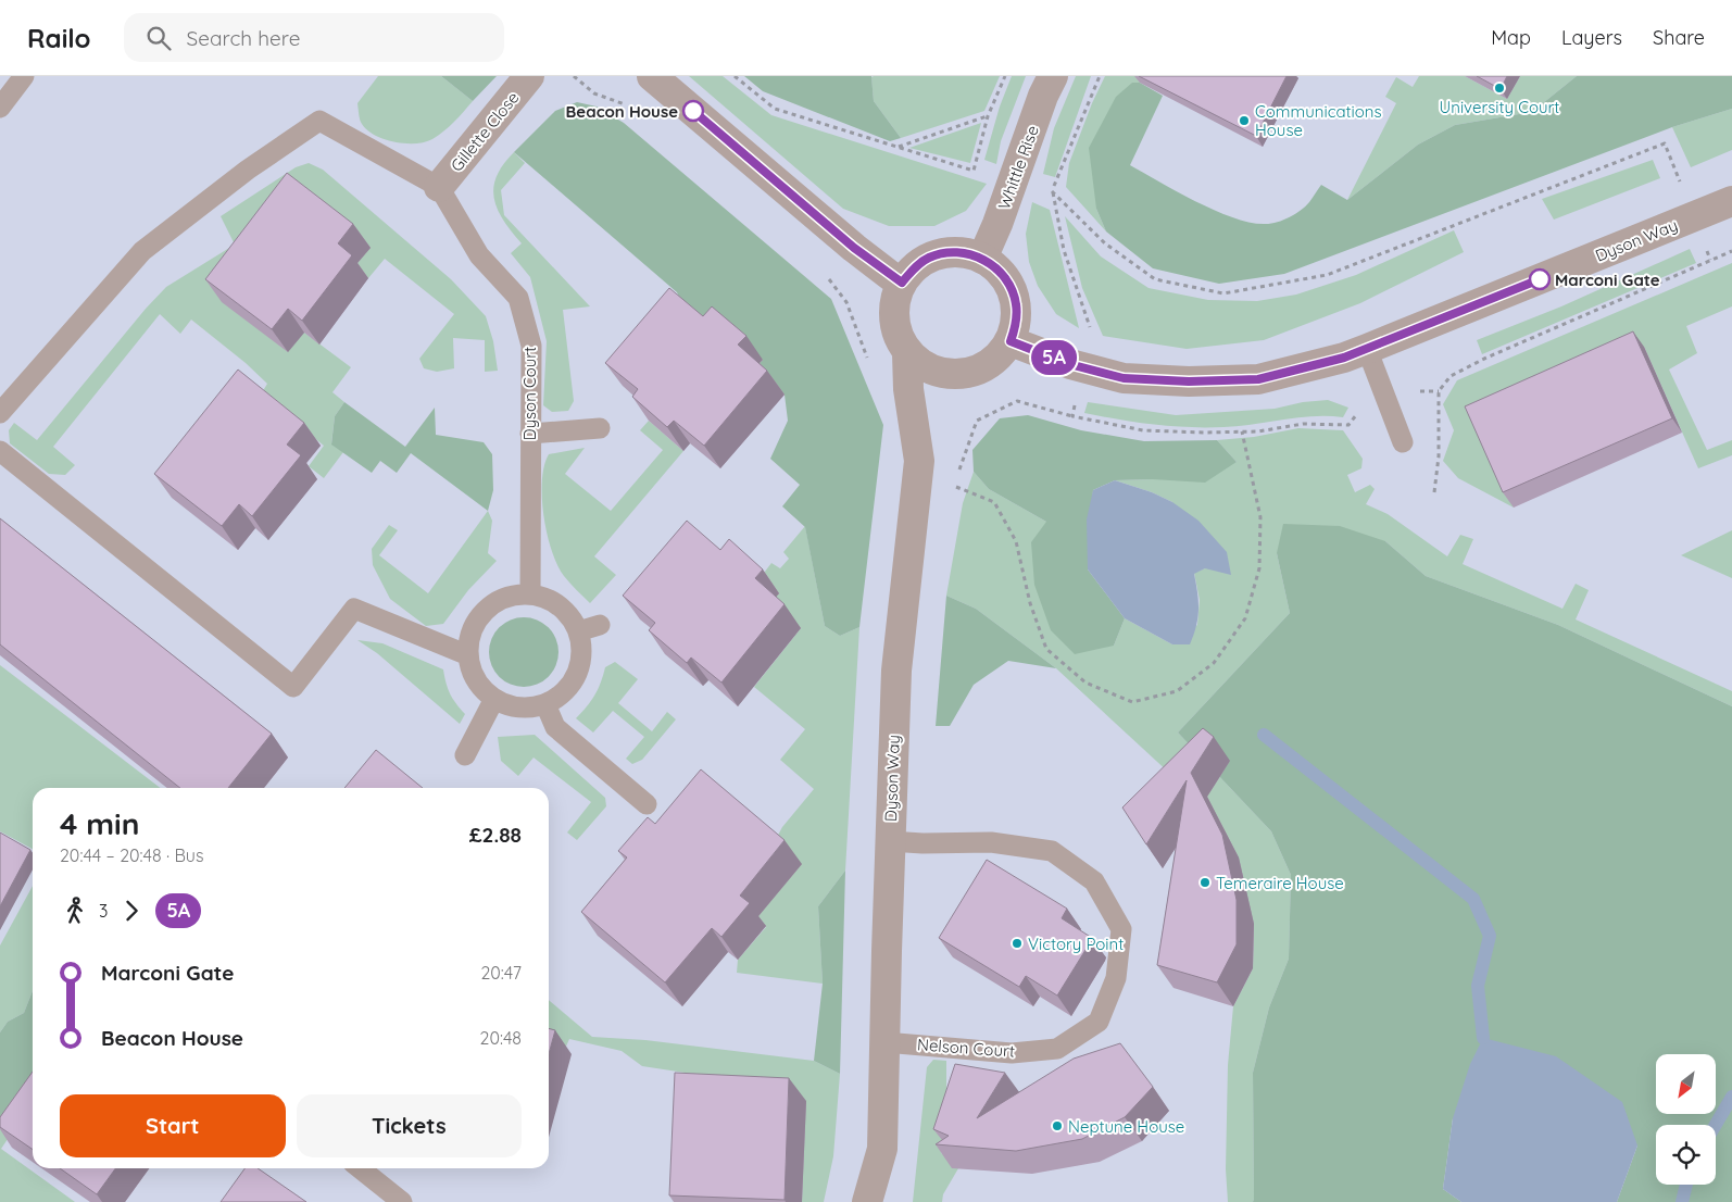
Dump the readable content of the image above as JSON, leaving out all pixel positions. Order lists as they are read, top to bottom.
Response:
{
  "streets": {
    "street": ["Gillette Close", "Whittle Rise", "Dyson Way"],
    "lane": ["Dyson Court", "Nelson Court"]
  },
  "crossings": [
    ["Gillette Close", "Dyson Court"],
    ["Whittle Rise", "Dyson Way"],
    ["Dyson Way", "Nelson Court"]
  ],
  "places": [
    "University Court",
    "Beacon House",
    "Communications House",
    "Marconi Gate",
    "Temeraire House",
    "Victory Point",
    "Neptune House"
  ],
  "lines": ["bus line 5A"],
  "north": "bottom left",
  "page": {
    "header": "Railo",
    "search": "Search here",
    "nav": ["Map", "Layers", "Share"],
    "on_map": "5A",
    "heading": ["4 min", "20:44 – 20:48 · Bus", "£2.88"],
    "legs": ["3", "5A"],
    "list": [
      {
        "name": "Marconi Gate",
        "value": "20:47"
      },
      {
        "name": "Beacon House",
        "value": "20:48"
      }
    ],
    "buttons": ["Start", "Tickets"]
  }
}
